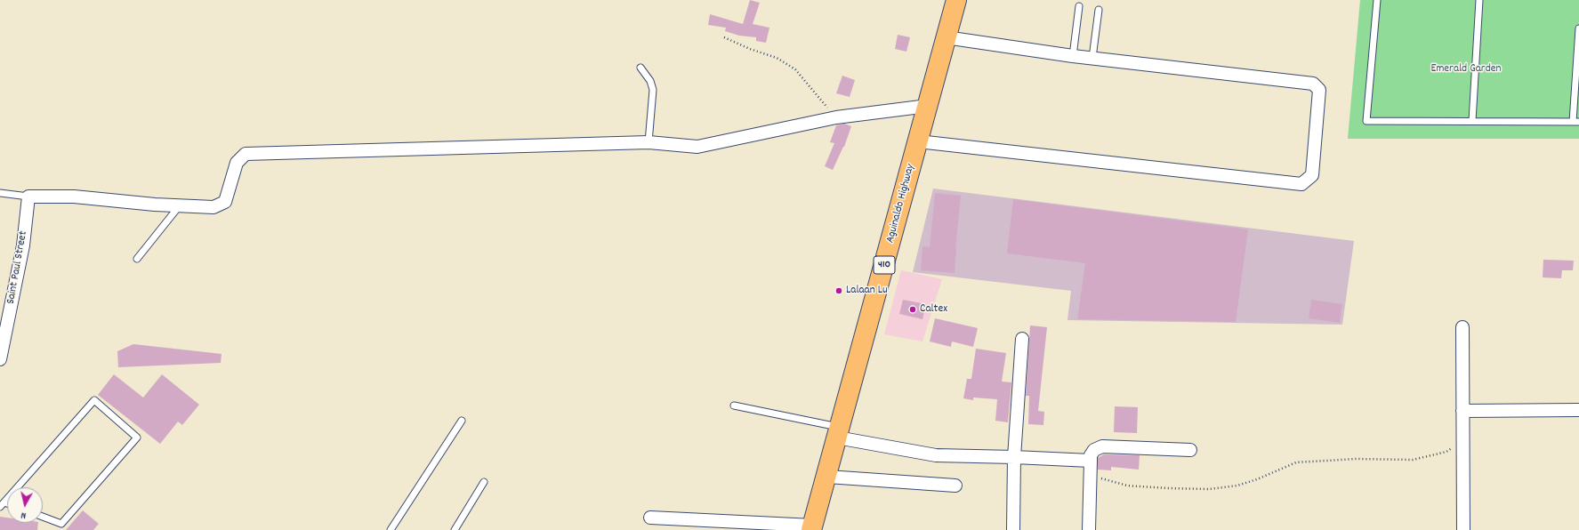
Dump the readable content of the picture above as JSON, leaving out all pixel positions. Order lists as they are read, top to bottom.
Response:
{
  "streets": {
    "main road": ["Aguinaldo Highway", "410"],
    "street": ["Saint Paul Street"]
  },
  "parks": ["Emerald Garden"],
  "places": ["Lalaan Lu", "Caltex"],
  "north": "bottom"
}
